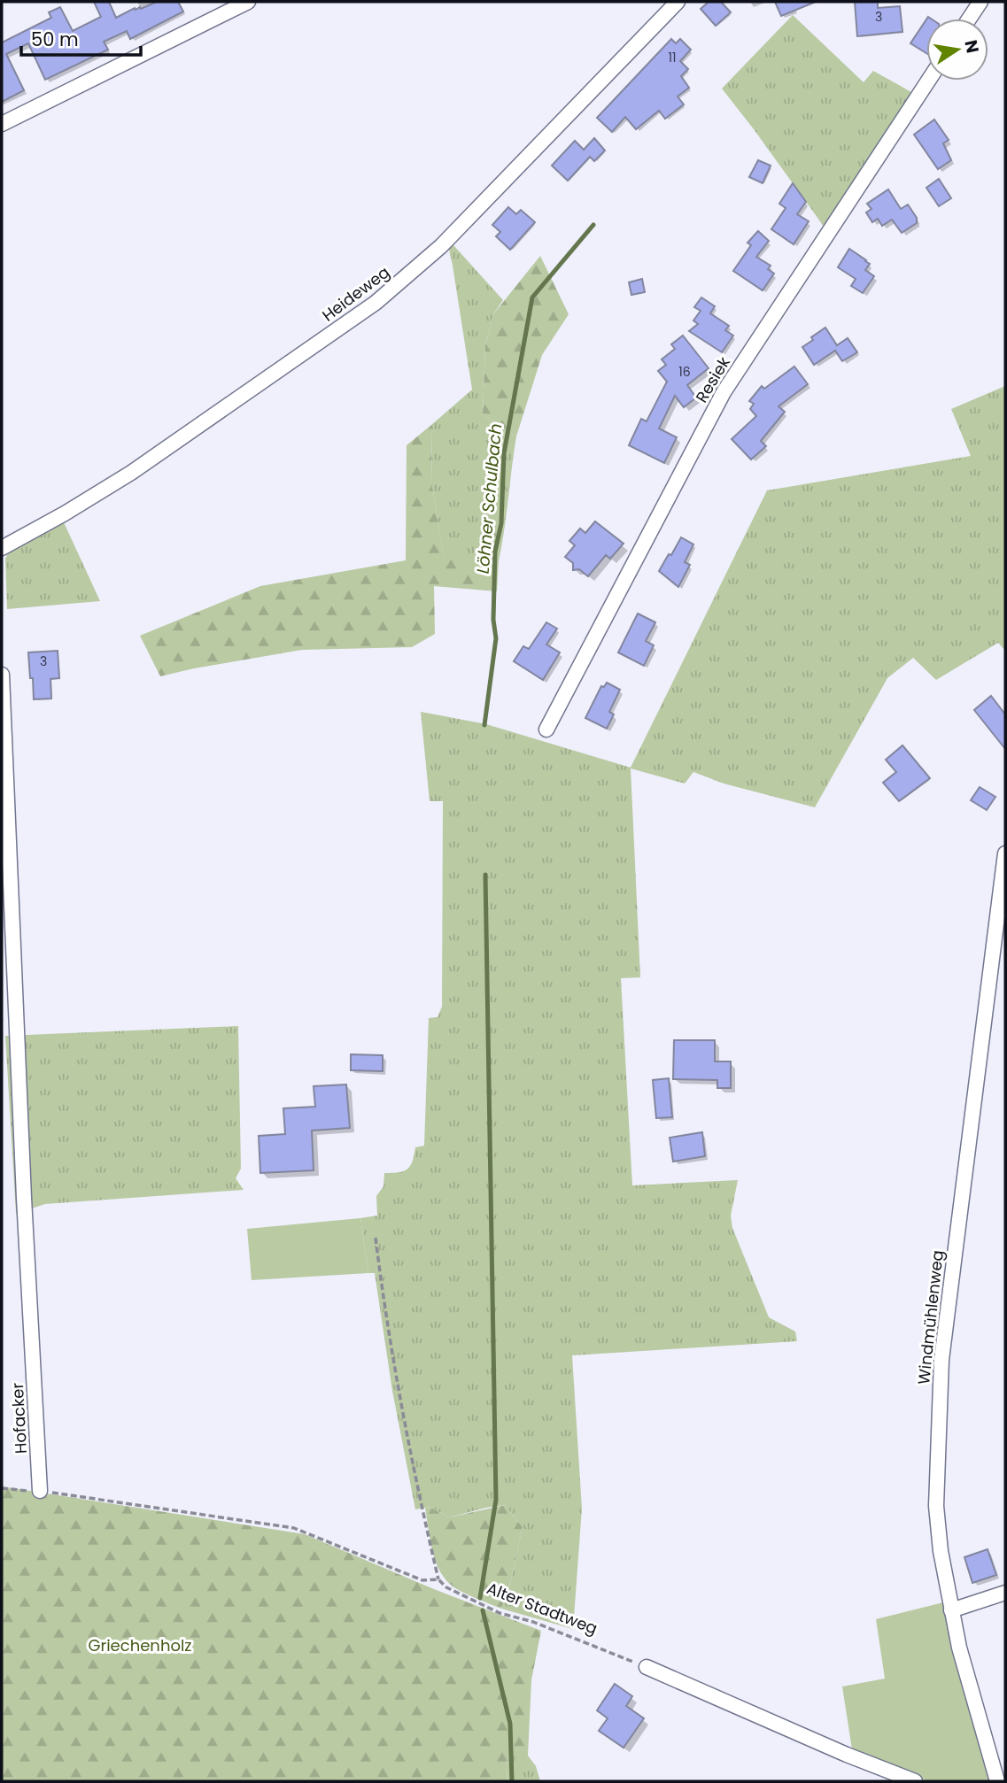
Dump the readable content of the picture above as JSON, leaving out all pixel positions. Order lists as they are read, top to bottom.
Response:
{
  "streets": {
    "street": [
      "Heideweg",
      "Resiek",
      "Windmühlenweg",
      "Hofacker"
    ],
    "path": ["Alter Stadtweg"]
  },
  "crossings": [
    ["Hofacker", "Alter Stadtweg"]
  ],
  "water": ["Löhner Schulbach"],
  "parks": ["Griechenholz"],
  "house_numbers": [
    "3",
    "11",
    "16",
    "3"
  ],
  "scale_bar": "50 m",
  "north": "right"
}
